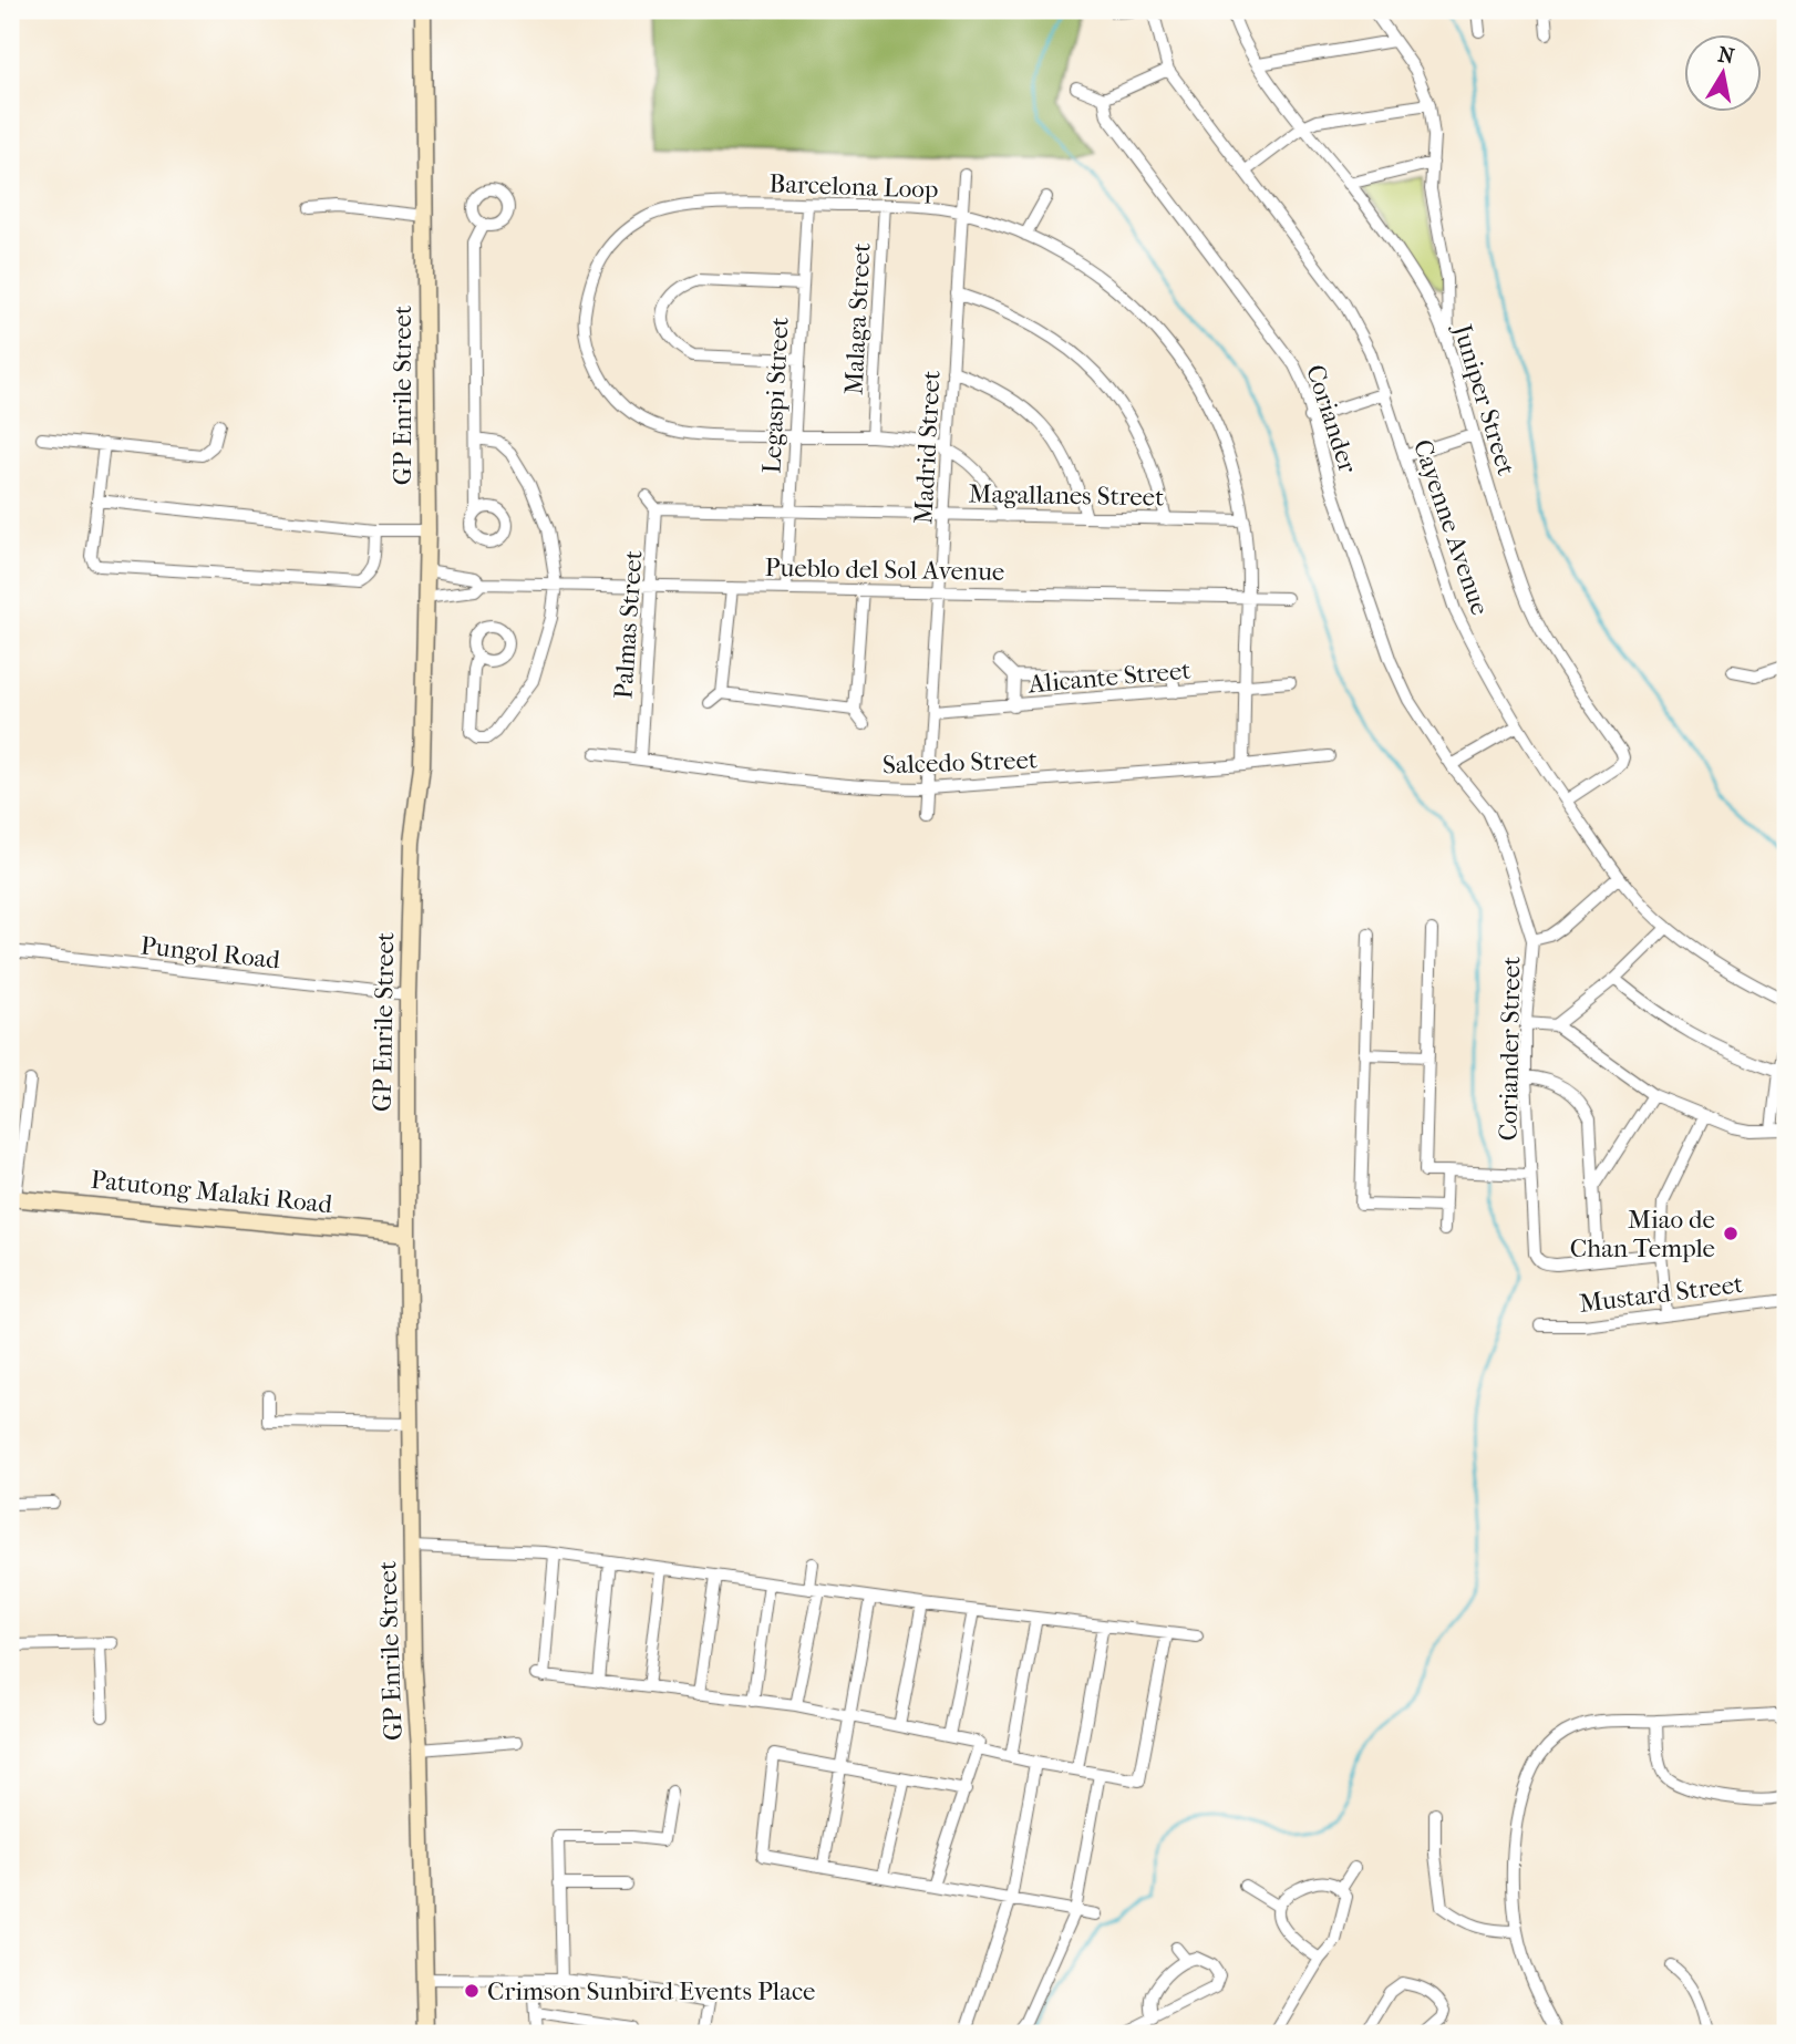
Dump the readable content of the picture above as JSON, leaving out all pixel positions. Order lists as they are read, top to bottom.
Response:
{
  "streets": {
    "street": [
      "Barcelona Loop",
      "Malaga Street",
      "GP Enrile Street",
      "Legaspi Street",
      "Juniper Street",
      "Coriander",
      "Madrid Street",
      "Magallanes Street",
      "Cayenne Avenue",
      "Pueblo del Sol Avenue",
      "Palmas Street",
      "Alicante Street",
      "Salcedo Street",
      "Pungol Road",
      "Coriander Street",
      "Patutong Malaki Road",
      "Mustard Street"
    ]
  },
  "crossings": [
    ["Barcelona Loop", "Malaga Street"],
    ["Barcelona Loop", "Legaspi Street"],
    ["Barcelona Loop", "Madrid Street"],
    ["Barcelona Loop", "Magallanes Street"],
    ["Barcelona Loop", "Pueblo del Sol Avenue"],
    ["Barcelona Loop", "Alicante Street"],
    ["Barcelona Loop", "Salcedo Street"],
    ["GP Enrile Street", "Pueblo del Sol Avenue"],
    ["GP Enrile Street", "Pungol Road"],
    ["GP Enrile Street", "Patutong Malaki Road"],
    ["Legaspi Street", "Magallanes Street"],
    ["Legaspi Street", "Pueblo del Sol Avenue"],
    ["Juniper Street", "Cayenne Avenue"],
    ["Coriander", "Coriander Street"],
    ["Madrid Street", "Magallanes Street"],
    ["Madrid Street", "Pueblo del Sol Avenue"],
    ["Madrid Street", "Alicante Street"],
    ["Madrid Street", "Salcedo Street"],
    ["Magallanes Street", "Palmas Street"],
    ["Pueblo del Sol Avenue", "Palmas Street"],
    ["Palmas Street", "Salcedo Street"]
  ],
  "places": ["Miao de Chan Temple", "Crimson Sunbird Events Place"],
  "north": "top"
}
